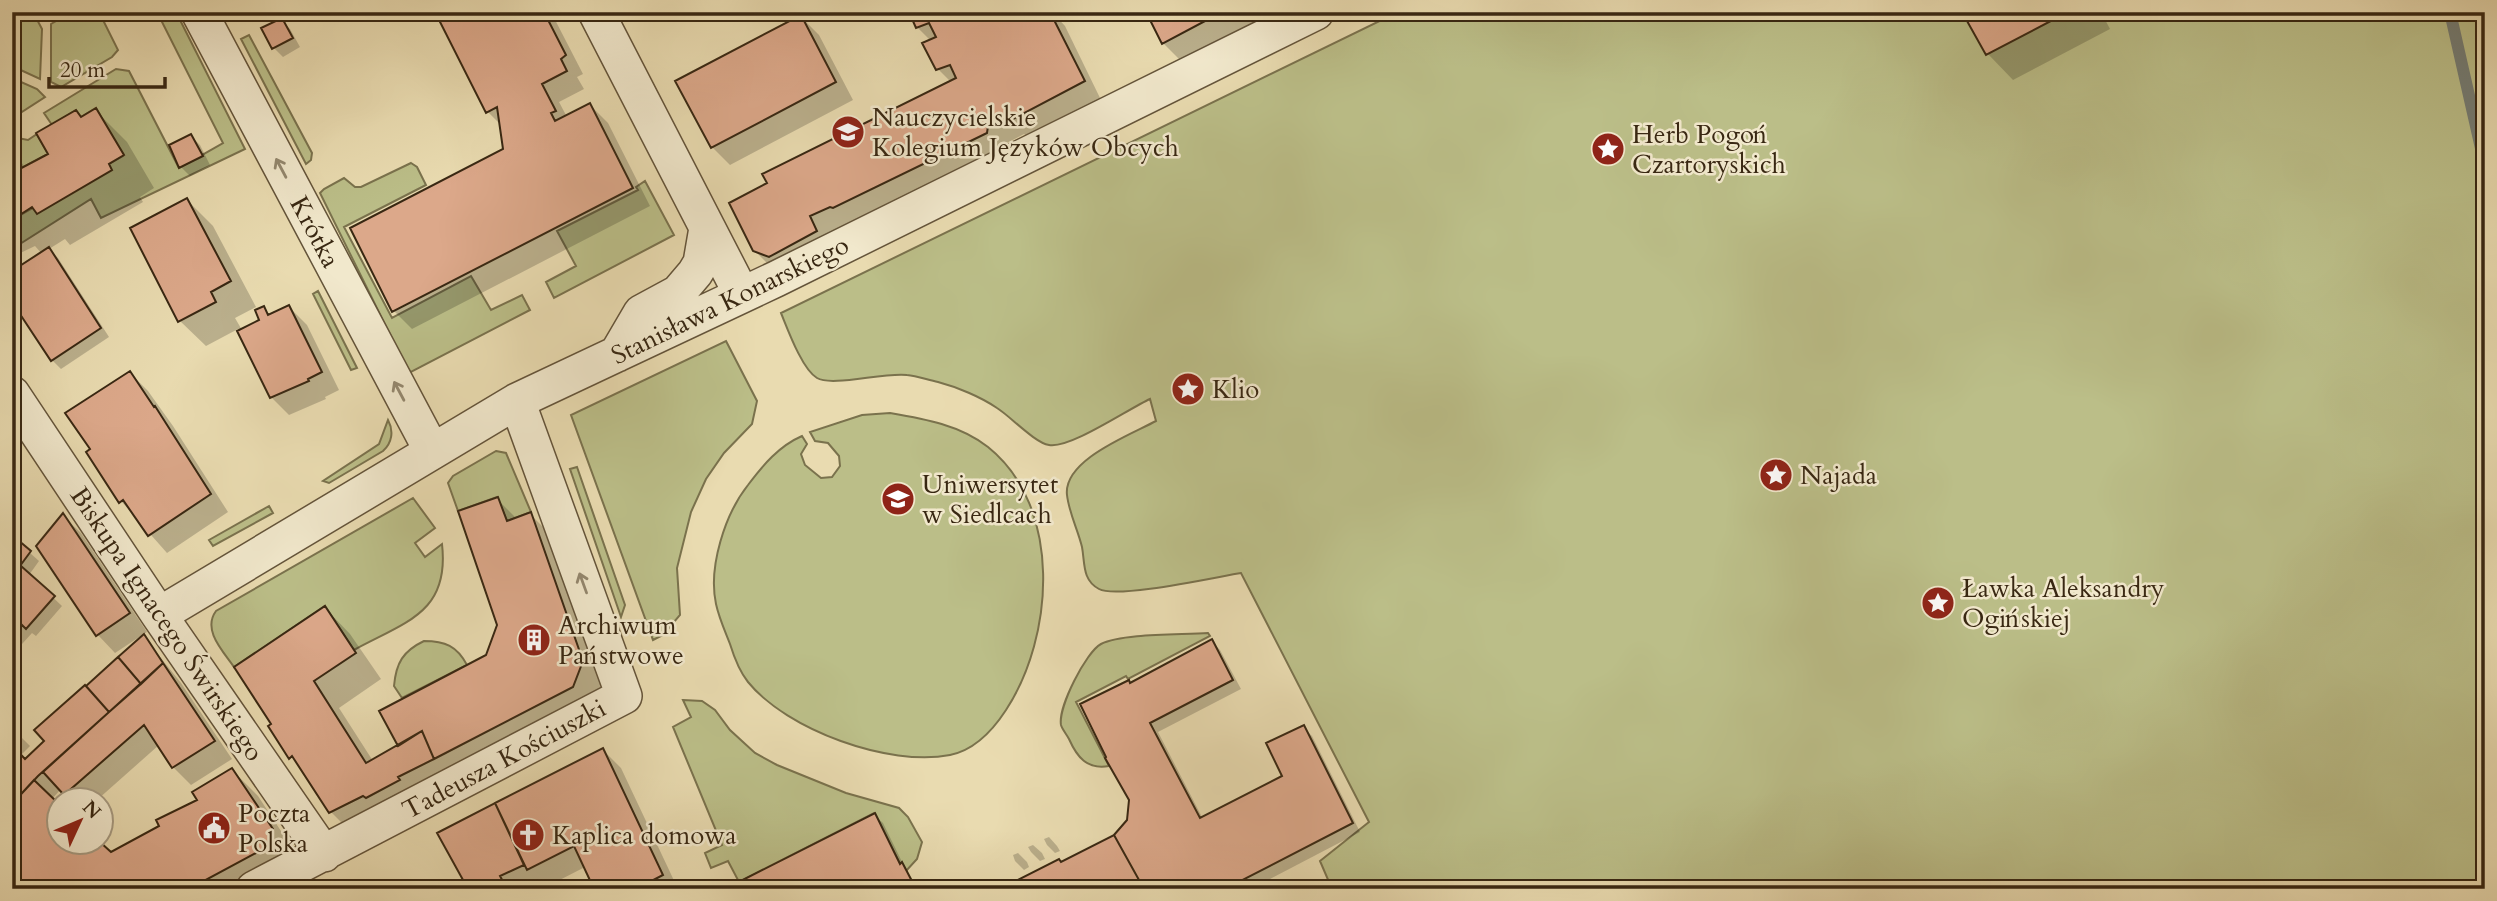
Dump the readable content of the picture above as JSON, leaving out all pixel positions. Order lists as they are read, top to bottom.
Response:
{
  "streets": {
    "street": [
      "Krótka",
      "Stanisława Konarskiego",
      "Biskupa Ignacego Świrskiego",
      "Tadeusza Kościuszki"
    ]
  },
  "crossings": [
    ["Krótka", "Stanisława Konarskiego"],
    ["Stanisława Konarskiego", "Biskupa Ignacego Świrskiego"],
    ["Stanisława Konarskiego", "Tadeusza Kościuszki"],
    ["Biskupa Ignacego Świrskiego", "Tadeusza Kościuszki"]
  ],
  "one_way": ["Krótka"],
  "places": {
    "school or university": ["Nauczycielskie Kolegium Języków Obcych", "Uniwersytet w Siedlcach"],
    "place": [
      "Herb Pogoń Czartoryskich",
      "Klio",
      "Najada",
      "Ławka Aleksandry Ogińskiej"
    ],
    "building": ["Archiwum Państwowe"],
    "public building": ["Poczta Polska"],
    "church": ["Kaplica domowa"]
  },
  "scale_bar": "20 m",
  "north": "top right"
}
